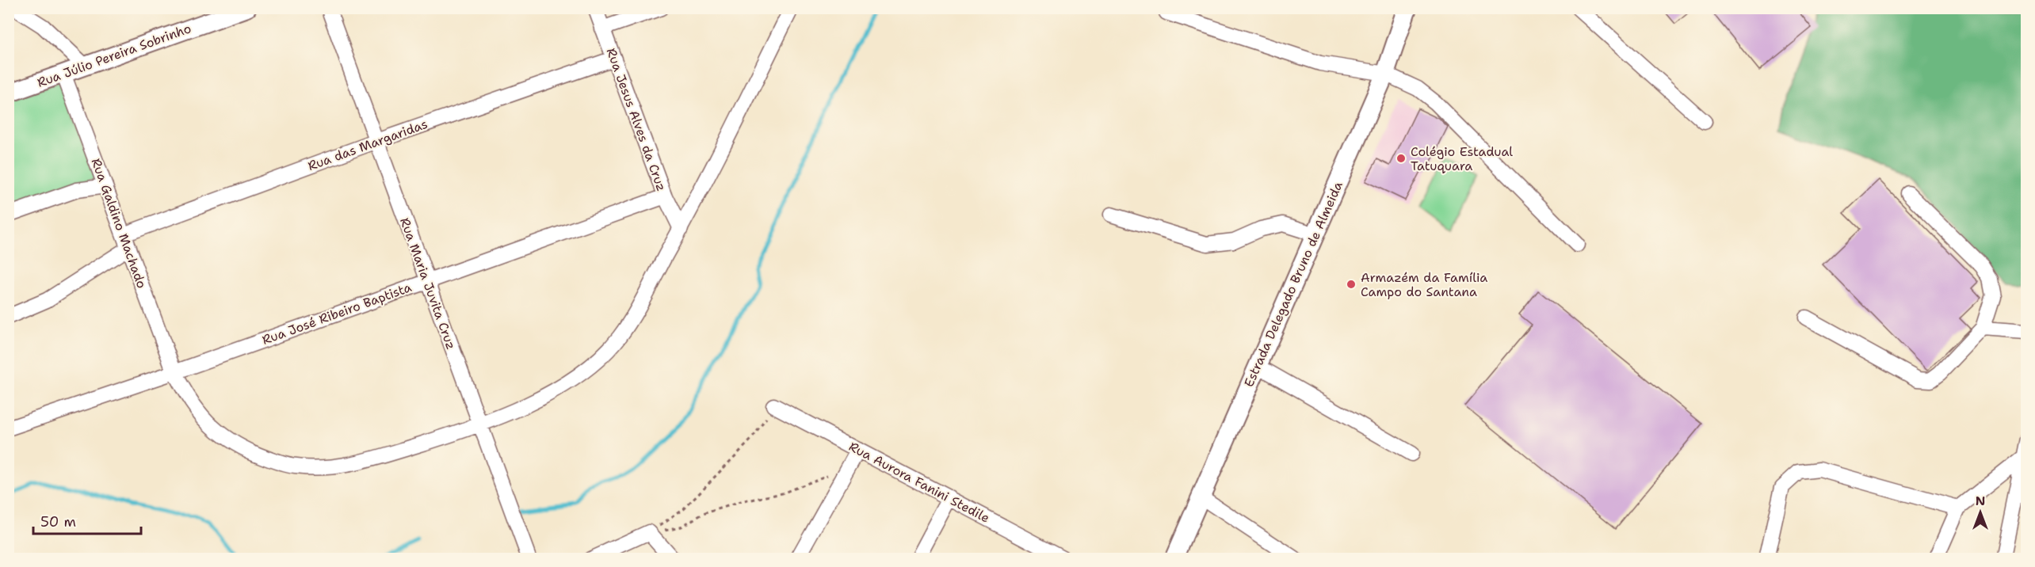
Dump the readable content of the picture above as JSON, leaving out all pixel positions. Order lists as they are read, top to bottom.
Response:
{
  "streets": {
    "main road": ["Rua Júlio Pereira Sobrinho", "Estrada Delegado Bruno de Almeida"],
    "street": [
      "Rua Jesus Alves da Cruz",
      "Rua das Margaridas",
      "Rua Galdino Machado",
      "Rua Maria Juvita Cruz",
      "Rua José Ribeiro Baptista",
      "Rua Aurora Fanini Stedile"
    ]
  },
  "crossings": [
    ["Rua Júlio Pereira Sobrinho", "Rua Galdino Machado"],
    ["Rua Jesus Alves da Cruz", "Rua das Margaridas"],
    ["Rua Jesus Alves da Cruz", "Rua Galdino Machado"],
    ["Rua Jesus Alves da Cruz", "Rua José Ribeiro Baptista"],
    ["Rua das Margaridas", "Rua Galdino Machado"],
    ["Rua das Margaridas", "Rua Maria Juvita Cruz"],
    ["Rua Galdino Machado", "Rua Maria Juvita Cruz"],
    ["Rua Galdino Machado", "Rua José Ribeiro Baptista"],
    ["Rua Maria Juvita Cruz", "Rua José Ribeiro Baptista"]
  ],
  "places": ["Colégio Estadual Tatuquara", "Armazém da Família Campo do Santana"],
  "scale_bar": "50 m",
  "north": "top"
}
